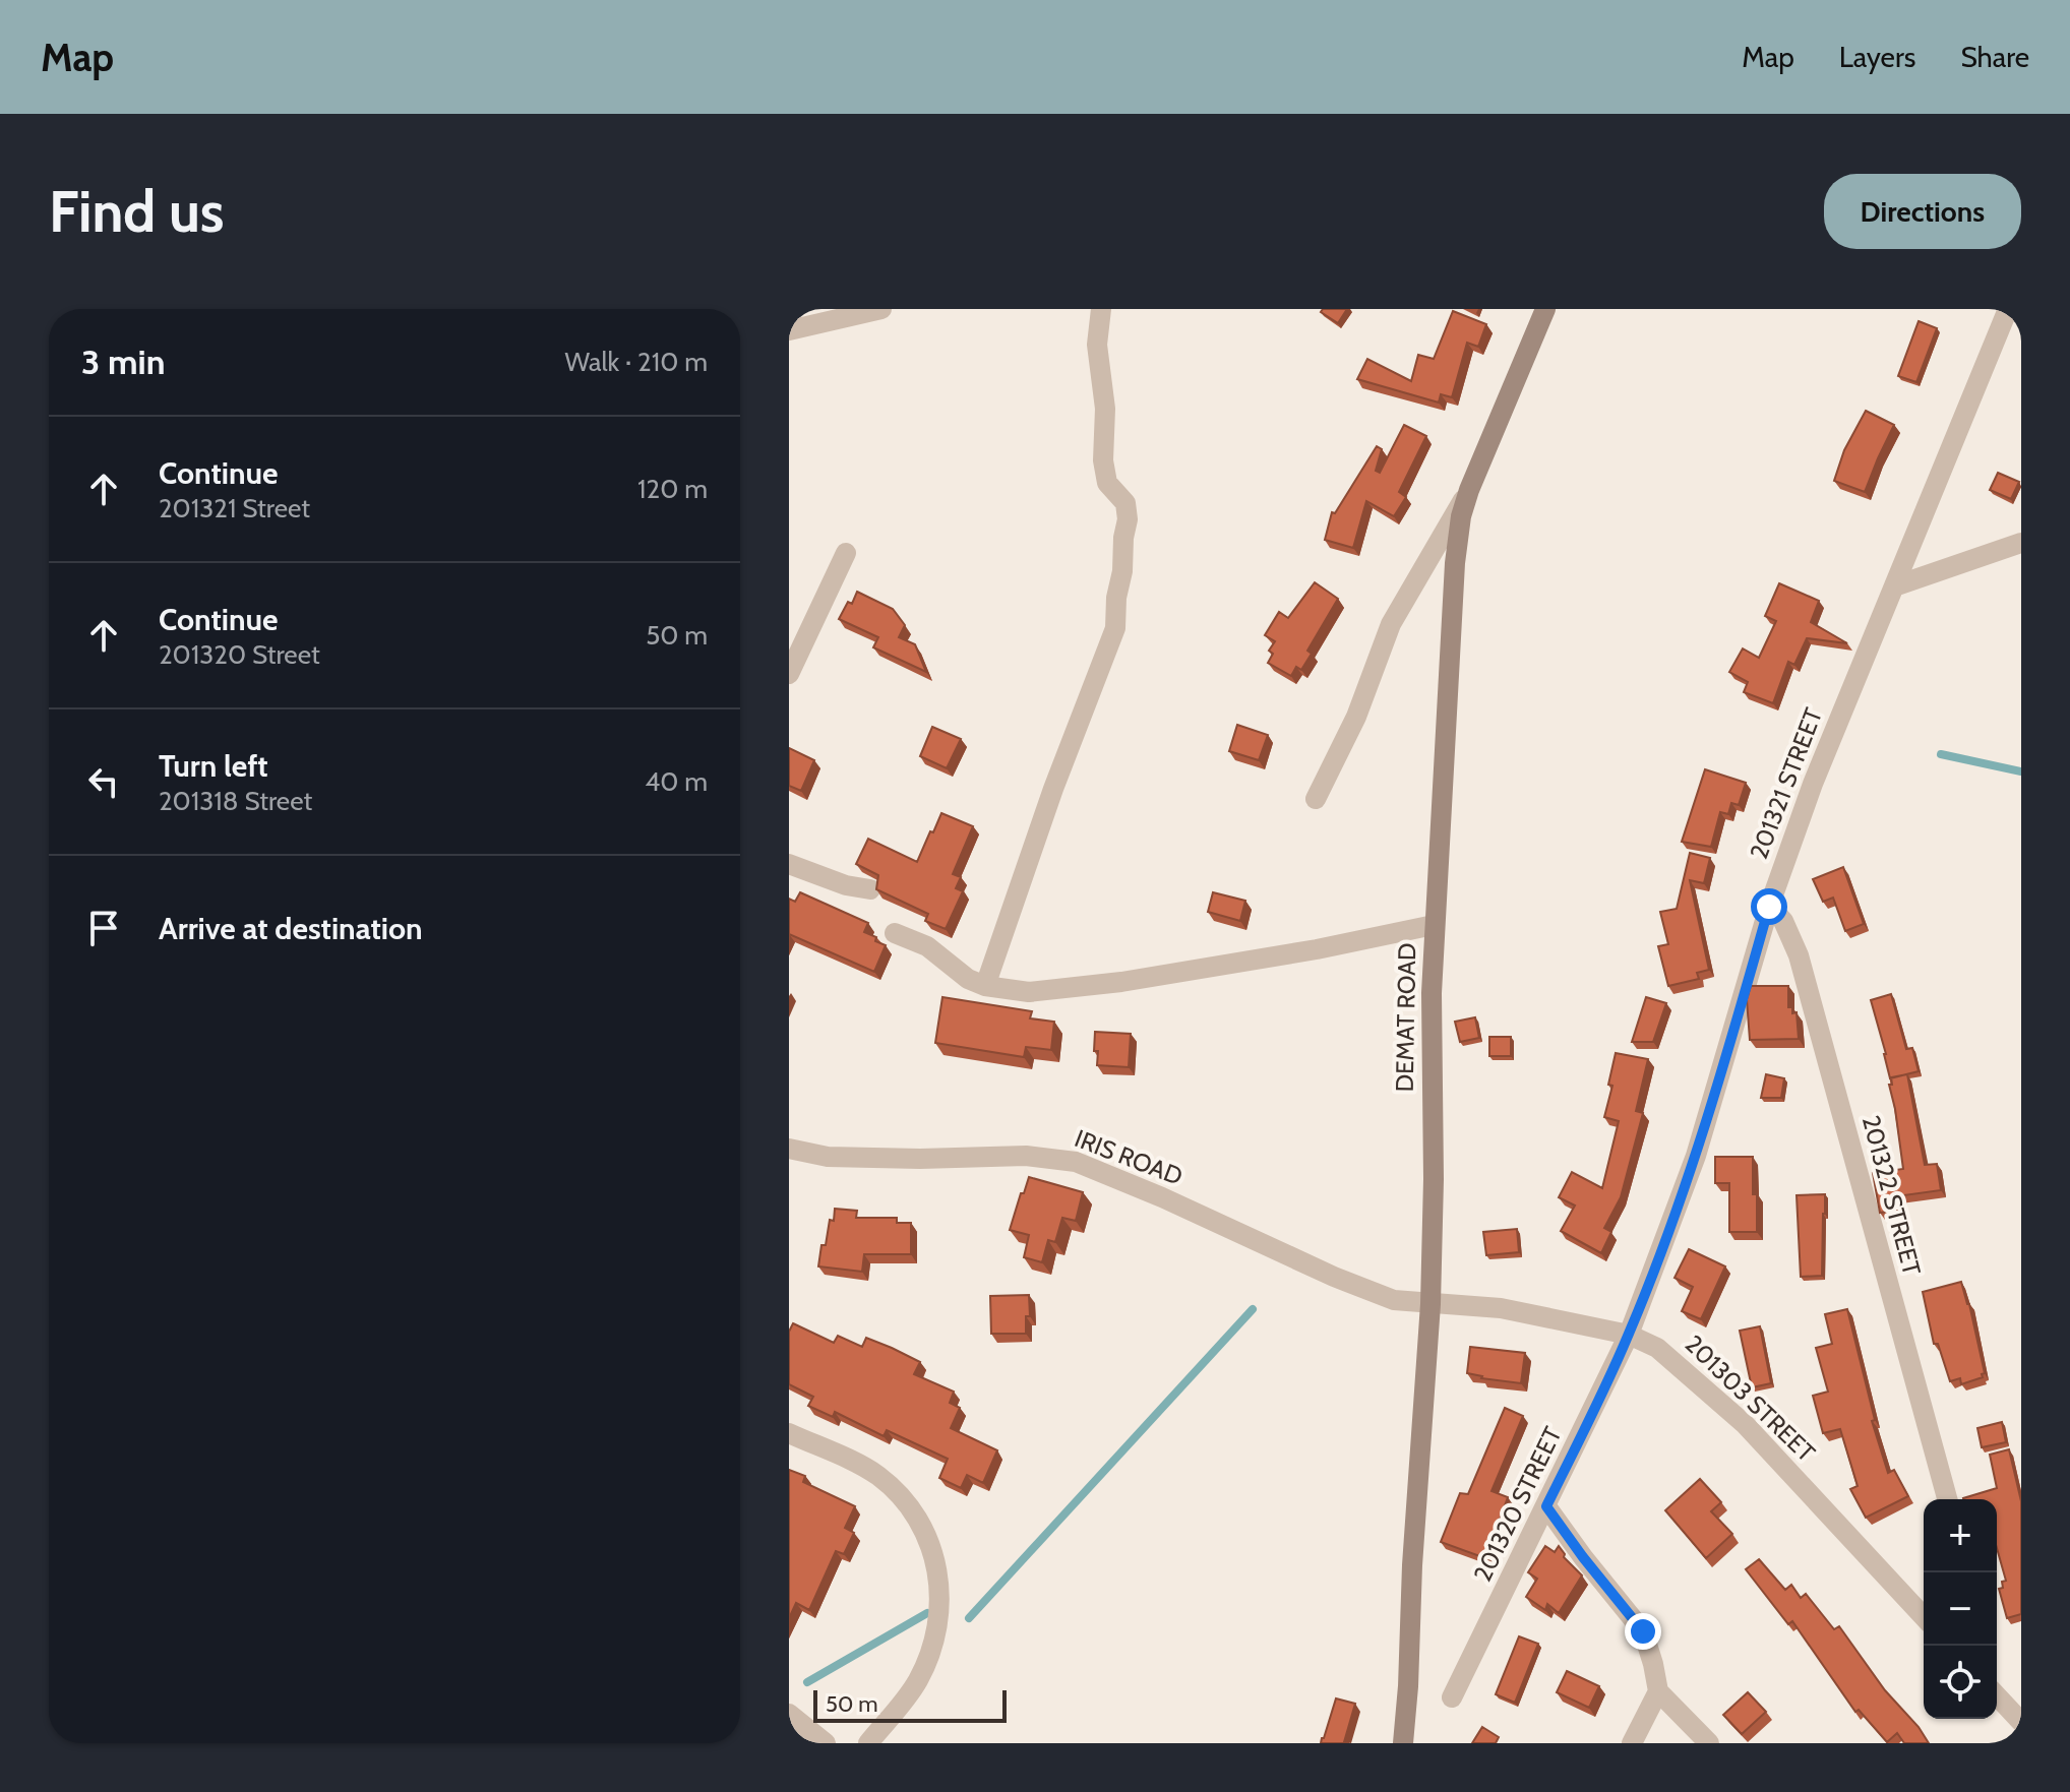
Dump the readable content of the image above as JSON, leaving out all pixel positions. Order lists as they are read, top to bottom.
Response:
{
  "streets": {
    "street": [
      "201321 STREET",
      "DEMAT ROAD",
      "IRIS ROAD",
      "201322 STREET",
      "201303 STREET",
      "201320 STREET"
    ]
  },
  "crossings": [
    ["201321 STREET", "201322 STREET"],
    ["201321 STREET", "201303 STREET"],
    ["201321 STREET", "201320 STREET"],
    ["DEMAT ROAD", "IRIS ROAD"],
    ["DEMAT ROAD", "201303 STREET"],
    ["IRIS ROAD", "201303 STREET"],
    ["201303 STREET", "201320 STREET"]
  ],
  "scale_bar": "50 m",
  "page": {
    "header": "Map",
    "nav": ["Map", "Layers", "Share"],
    "buttons": "Directions",
    "title": "Find us",
    "heading": ["3 min", "Walk · 210 m"],
    "list": [
      ["Continue", "201321 Street", "120 m"],
      ["Continue", "201320 Street", "50 m"],
      ["Turn left", "201318 Street", "40 m"],
      "Arrive at destination"
    ],
    "map_buttons": ["+", "−"],
    "scale": "50 m"
  }
}
